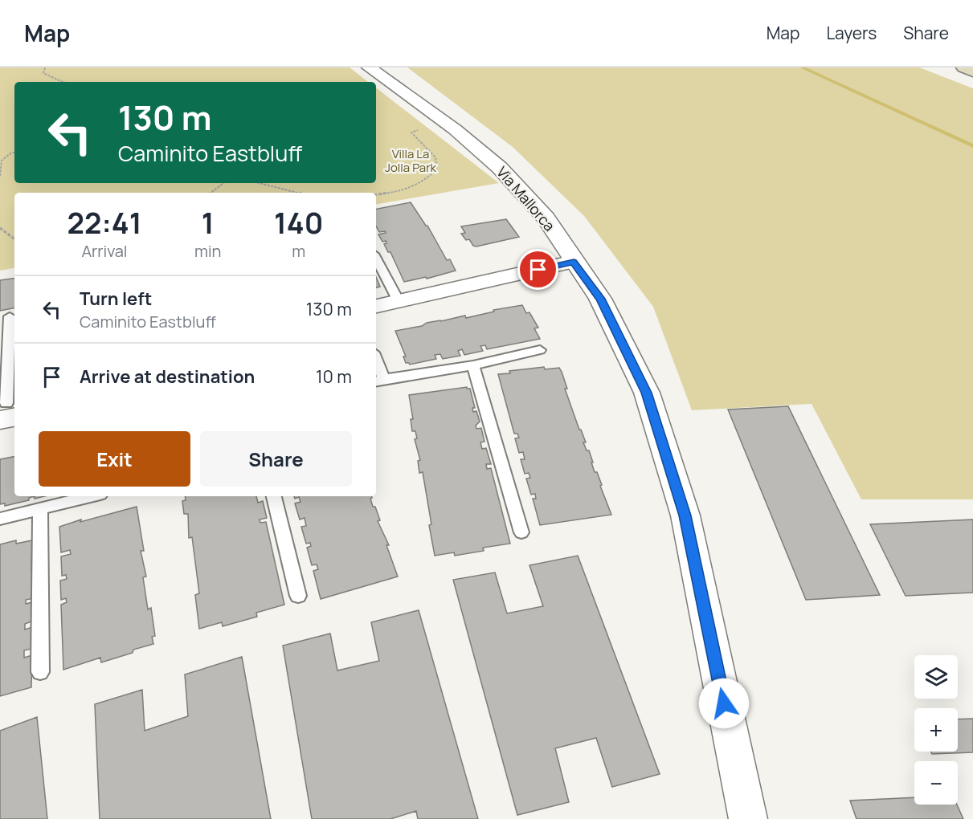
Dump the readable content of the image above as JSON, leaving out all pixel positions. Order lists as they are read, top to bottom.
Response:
{
  "streets": {
    "street": ["Via Mallorca"]
  },
  "parks": ["Villa La Jolla Park"],
  "page": {
    "header": "Map",
    "nav": ["Map", "Layers", "Share"],
    "turn": ["130 m", "Caminito Eastbluff"],
    "eta": [
      "22:41",
      "Arrival",
      "1",
      "min",
      "140",
      "m"
    ],
    "list": [
      {
        "name": "Turn left",
        "note": "Caminito Eastbluff",
        "value": "130 m"
      },
      {
        "name": "Arrive at destination",
        "value": "10 m"
      }
    ],
    "buttons": ["Exit", "Share"],
    "map_buttons": ["+", "−"]
  }
}
